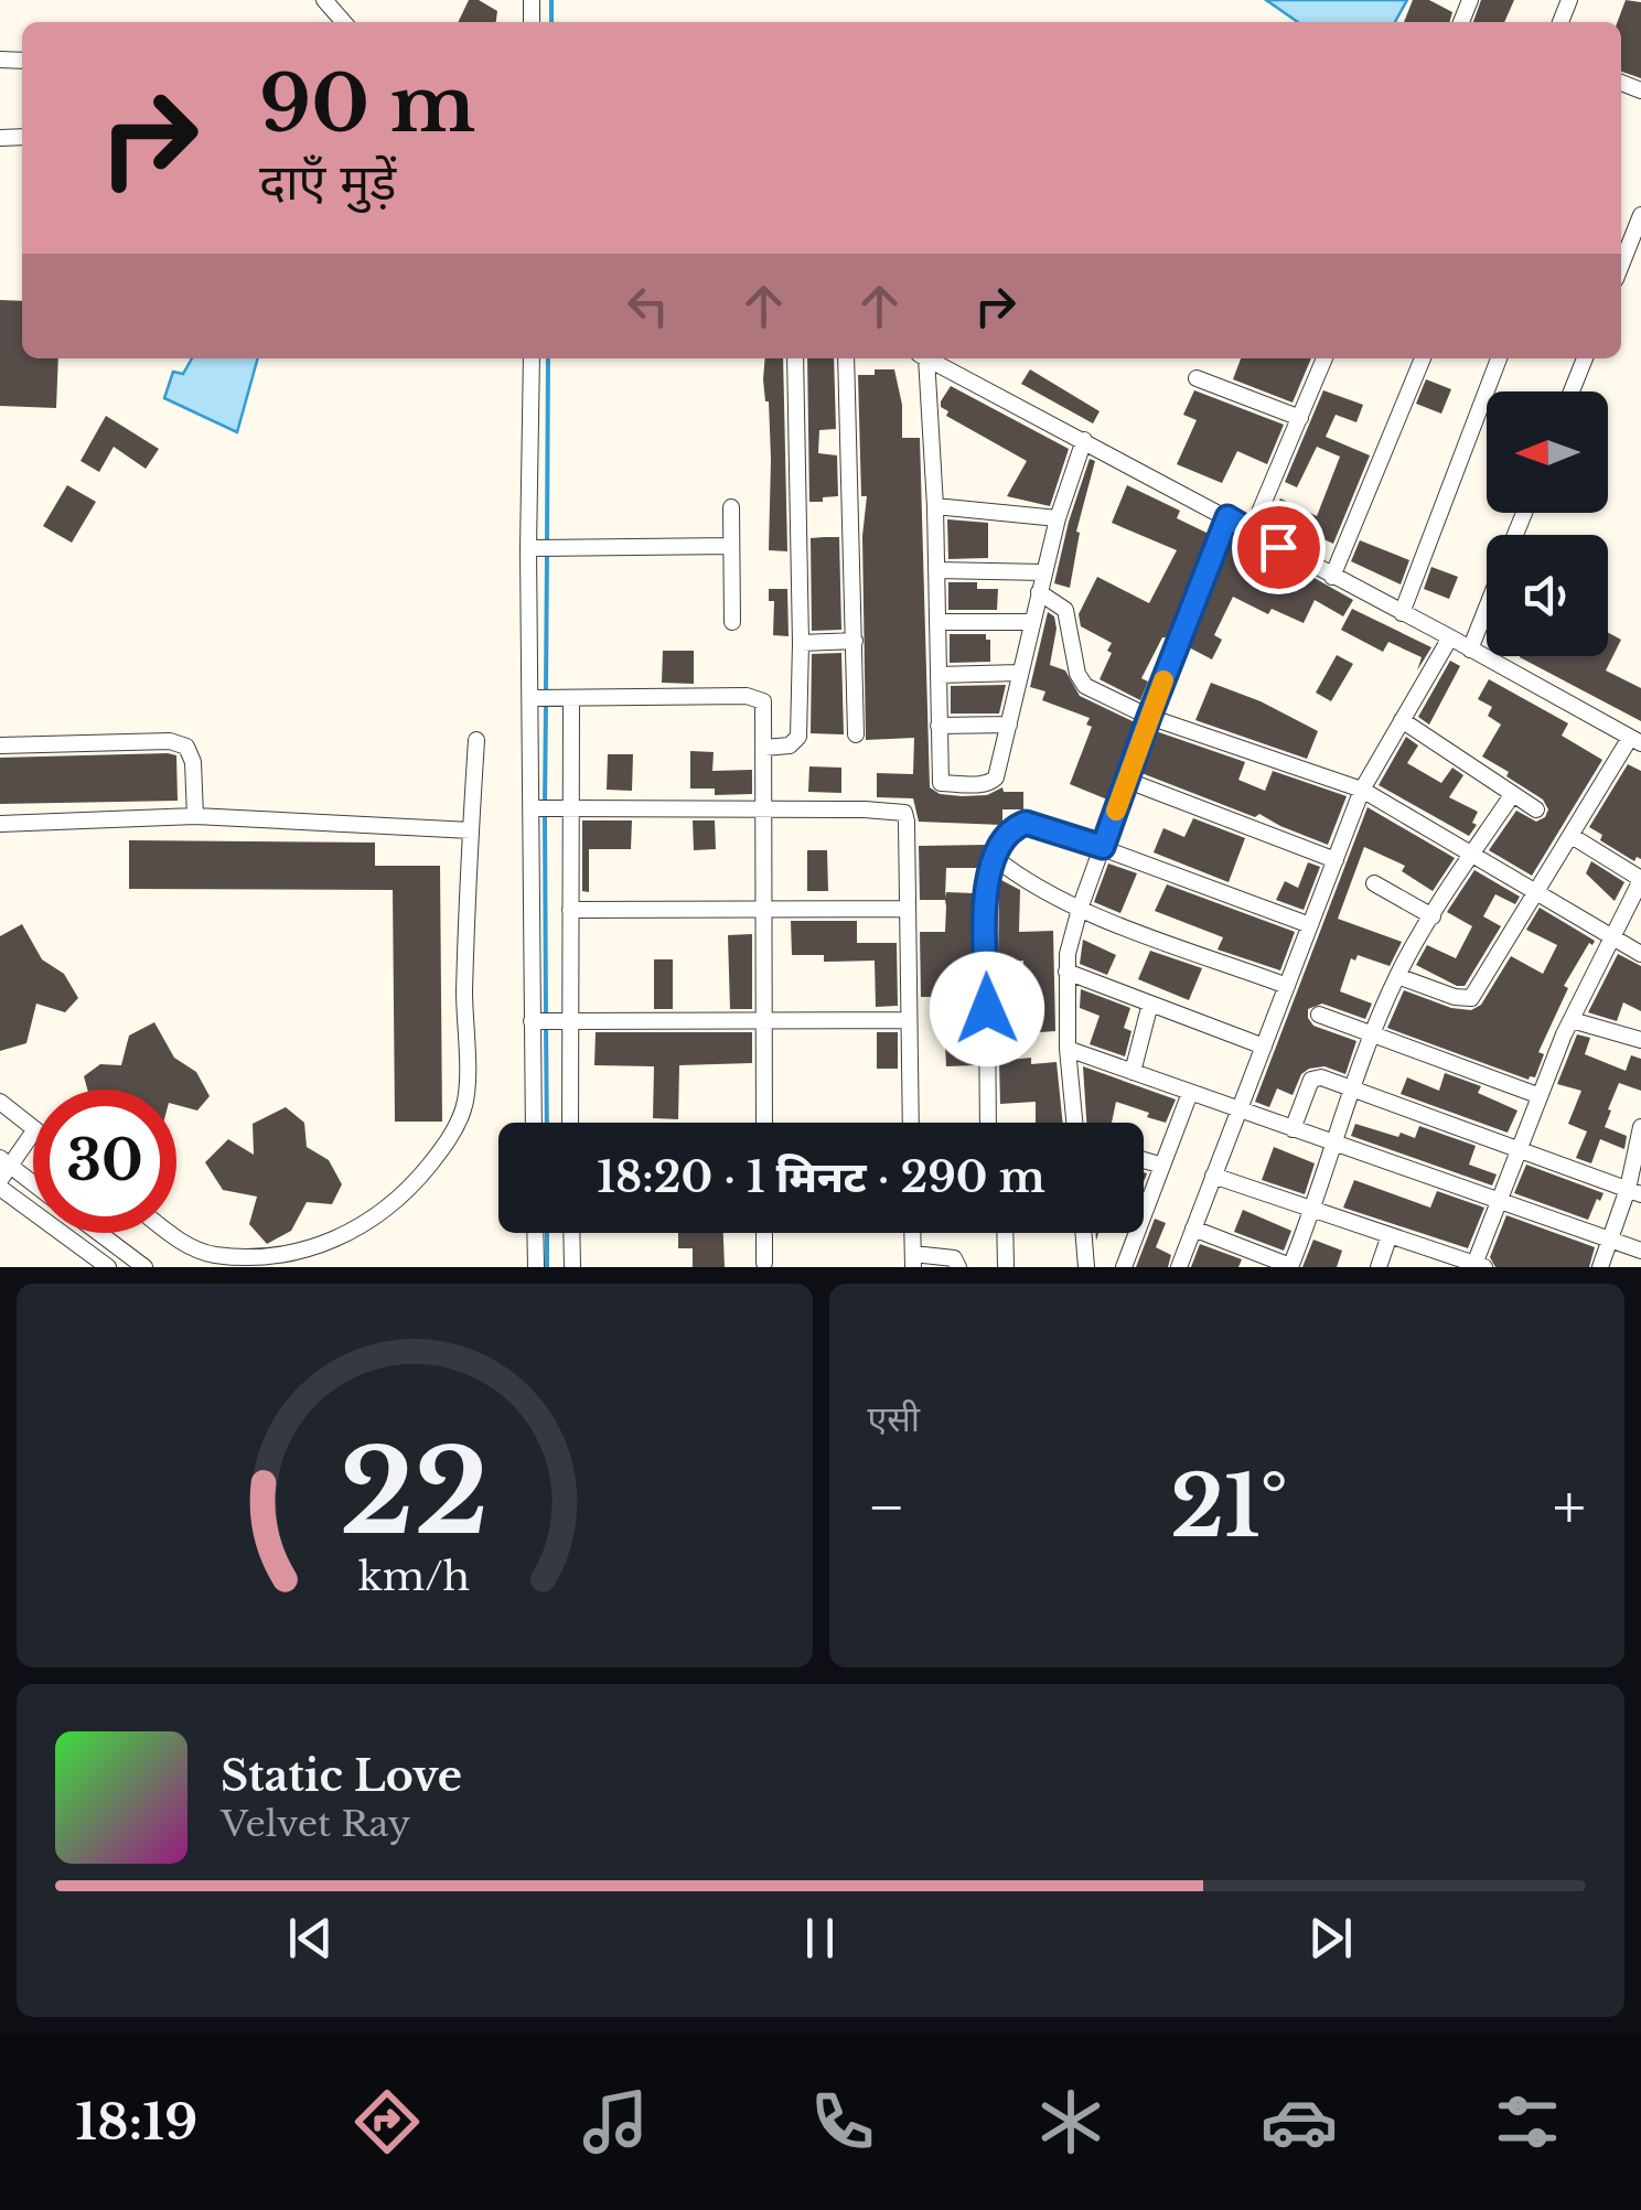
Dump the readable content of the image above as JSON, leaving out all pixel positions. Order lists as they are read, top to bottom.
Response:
{
  "north": "left",
  "page": {
    "turn": ["90 m", "दाएँ मुड़ें"],
    "limit": "30",
    "trip": "18:20 · 1 मिनट · 290 m",
    "tile": "एसी",
    "heat": ["−", "21°", "+"],
    "song": ["Static Love", "Velvet Ray"],
    "tabs": "18:19",
    "gauge": ["22", "km/h"]
  }
}
